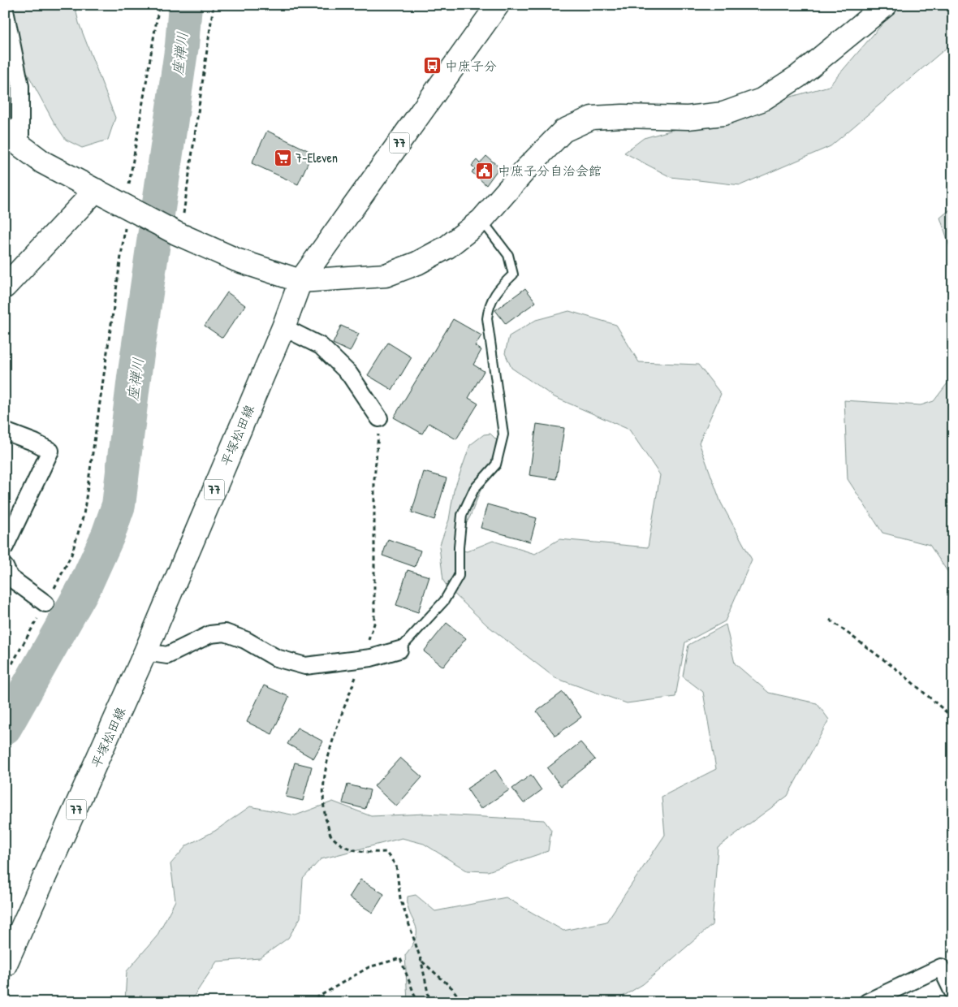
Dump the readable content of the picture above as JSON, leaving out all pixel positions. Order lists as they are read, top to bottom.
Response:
{
  "streets": {
    "street": ["77", "平塚松田線"]
  },
  "water": ["座禅川"],
  "places": {
    "bus stop": ["中庶子分"],
    "supermarket": ["7-Eleven"],
    "public building": ["中庶子分自治会館"]
  }
}
